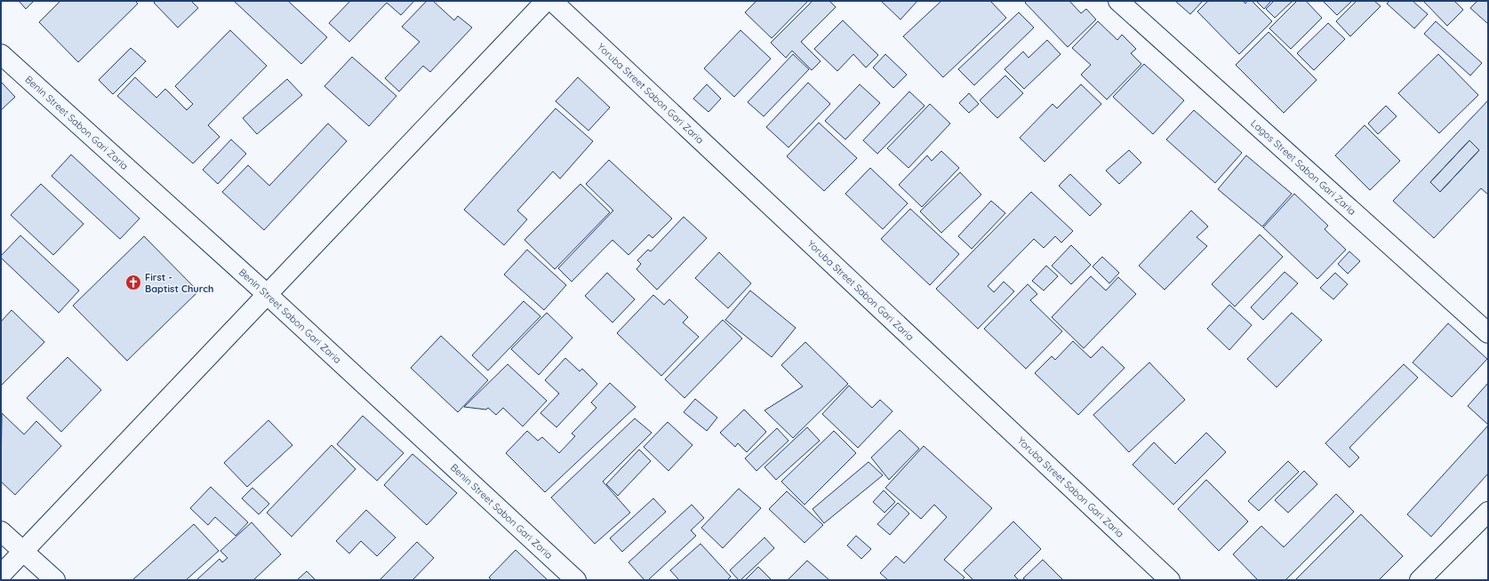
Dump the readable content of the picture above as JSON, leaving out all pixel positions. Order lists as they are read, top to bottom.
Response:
{
  "streets": {
    "street": ["Yoruba Street Sabon Gari Zaria", "Benin Street Sabon Gari Zaria", "Lagos Street Sabon Gari Zaria"]
  },
  "places": {
    "church": ["First - Baptist Church"]
  }
}
